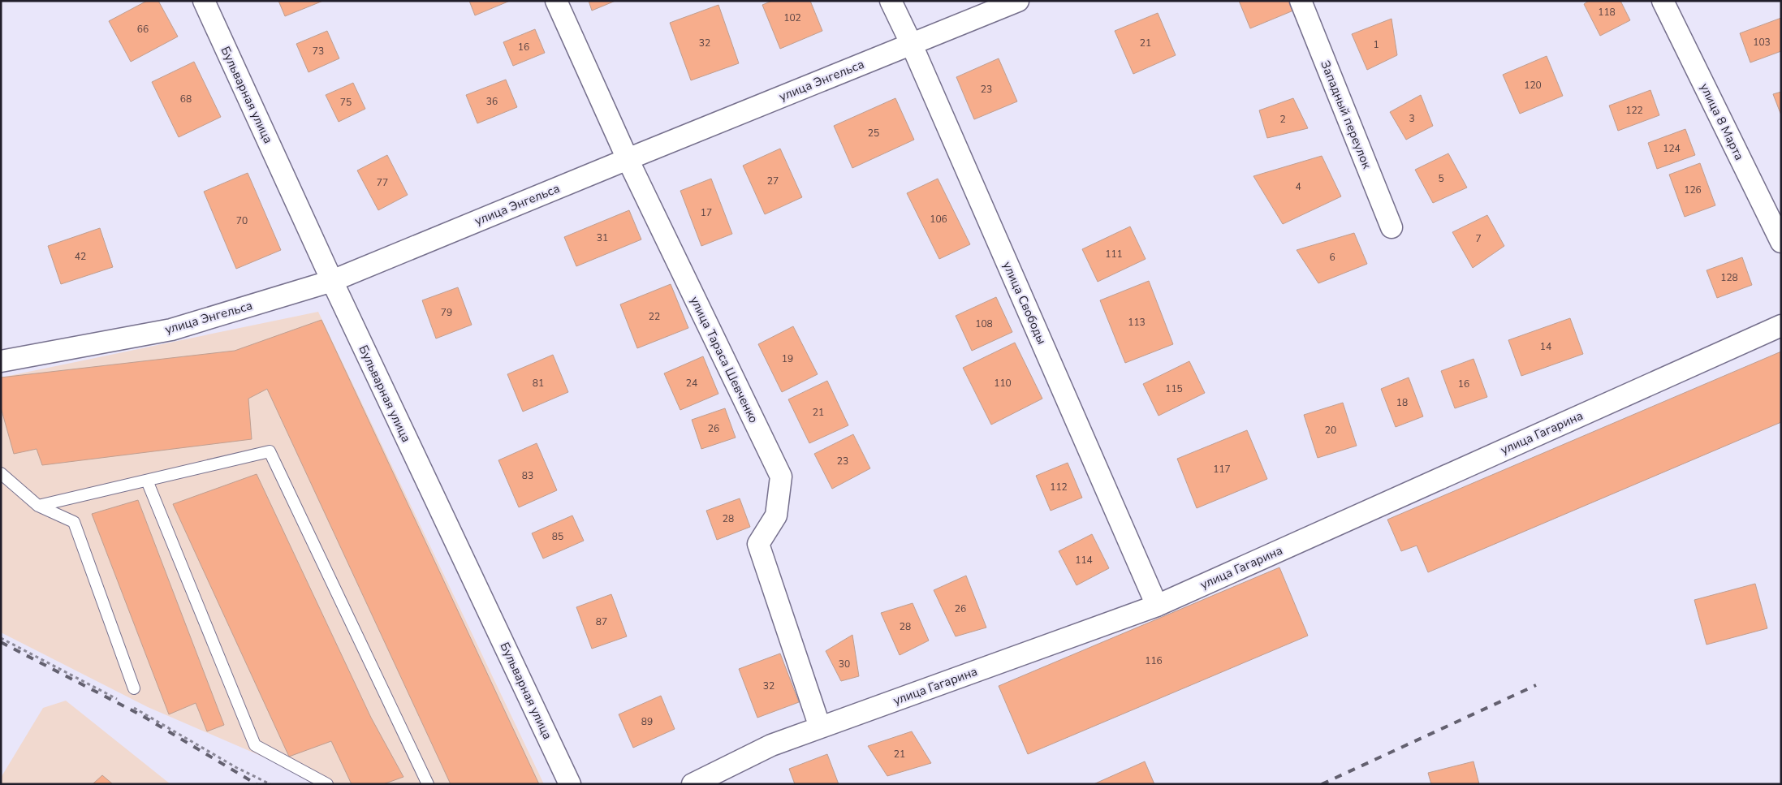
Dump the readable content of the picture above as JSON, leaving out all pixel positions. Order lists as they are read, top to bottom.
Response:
{
  "streets": {
    "street": [
      "улица Энгельса",
      "Бульварная улица",
      "Западный переулок",
      "улица 8 Марта",
      "улица Свободы",
      "улица Тараса Шевченко",
      "улица Гагарина"
    ]
  },
  "crossings": [
    ["улица Энгельса", "Бульварная улица"],
    ["улица Энгельса", "улица Свободы"],
    ["улица Энгельса", "улица Тараса Шевченко"],
    ["улица Свободы", "улица Гагарина"],
    ["улица Тараса Шевченко", "улица Гагарина"]
  ],
  "house_numbers": [
    "118",
    "102",
    "66",
    "103",
    "32",
    "21",
    "1",
    "16",
    "73",
    "120",
    "23",
    "68",
    "36",
    "75",
    "122",
    "3",
    "2",
    "25",
    "124",
    "5",
    "27",
    "77",
    "4",
    "126",
    "17",
    "106",
    "70",
    "31",
    "7",
    "111",
    "42",
    "6",
    "128",
    "79",
    "22",
    "113",
    "108",
    "14",
    "19",
    "81",
    "24",
    "110",
    "16",
    "115",
    "18",
    "21",
    "26",
    "20",
    "23",
    "117",
    "83",
    "112",
    "28",
    "85",
    "114",
    "26",
    "87",
    "28",
    "116",
    "30",
    "32",
    "89",
    "21"
  ]
}
